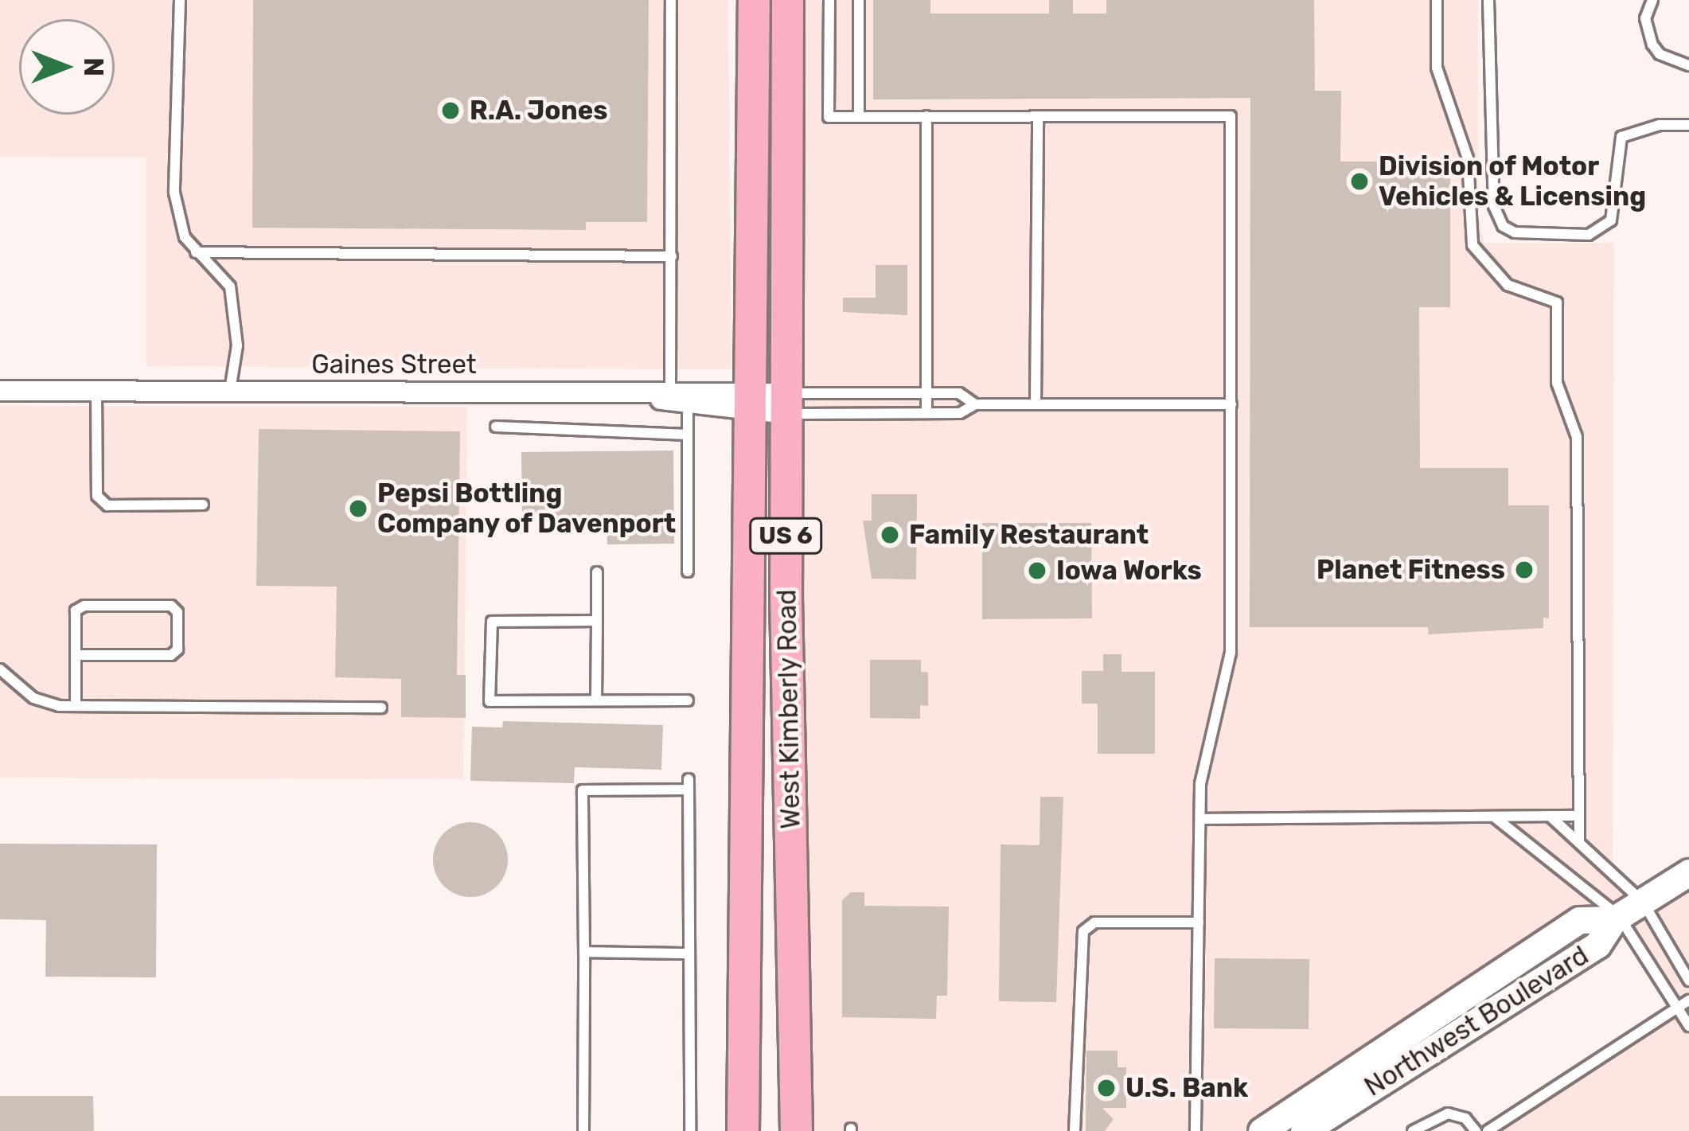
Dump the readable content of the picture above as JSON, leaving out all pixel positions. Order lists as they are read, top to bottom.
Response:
{
  "streets": {
    "main road": ["US 6", "West Kimberly Road", "Northwest Boulevard"],
    "street": ["Gaines Street"]
  },
  "crossings": [
    ["Gaines Street", "West Kimberly Road"]
  ],
  "places": [
    "R.A. Jones",
    "Division of Motor Vehicles & Licensing",
    "Pepsi Bottling Company of Davenport",
    "Family Restaurant",
    "Planet Fitness",
    "Iowa Works",
    "U.S. Bank"
  ],
  "north": "right"
}
